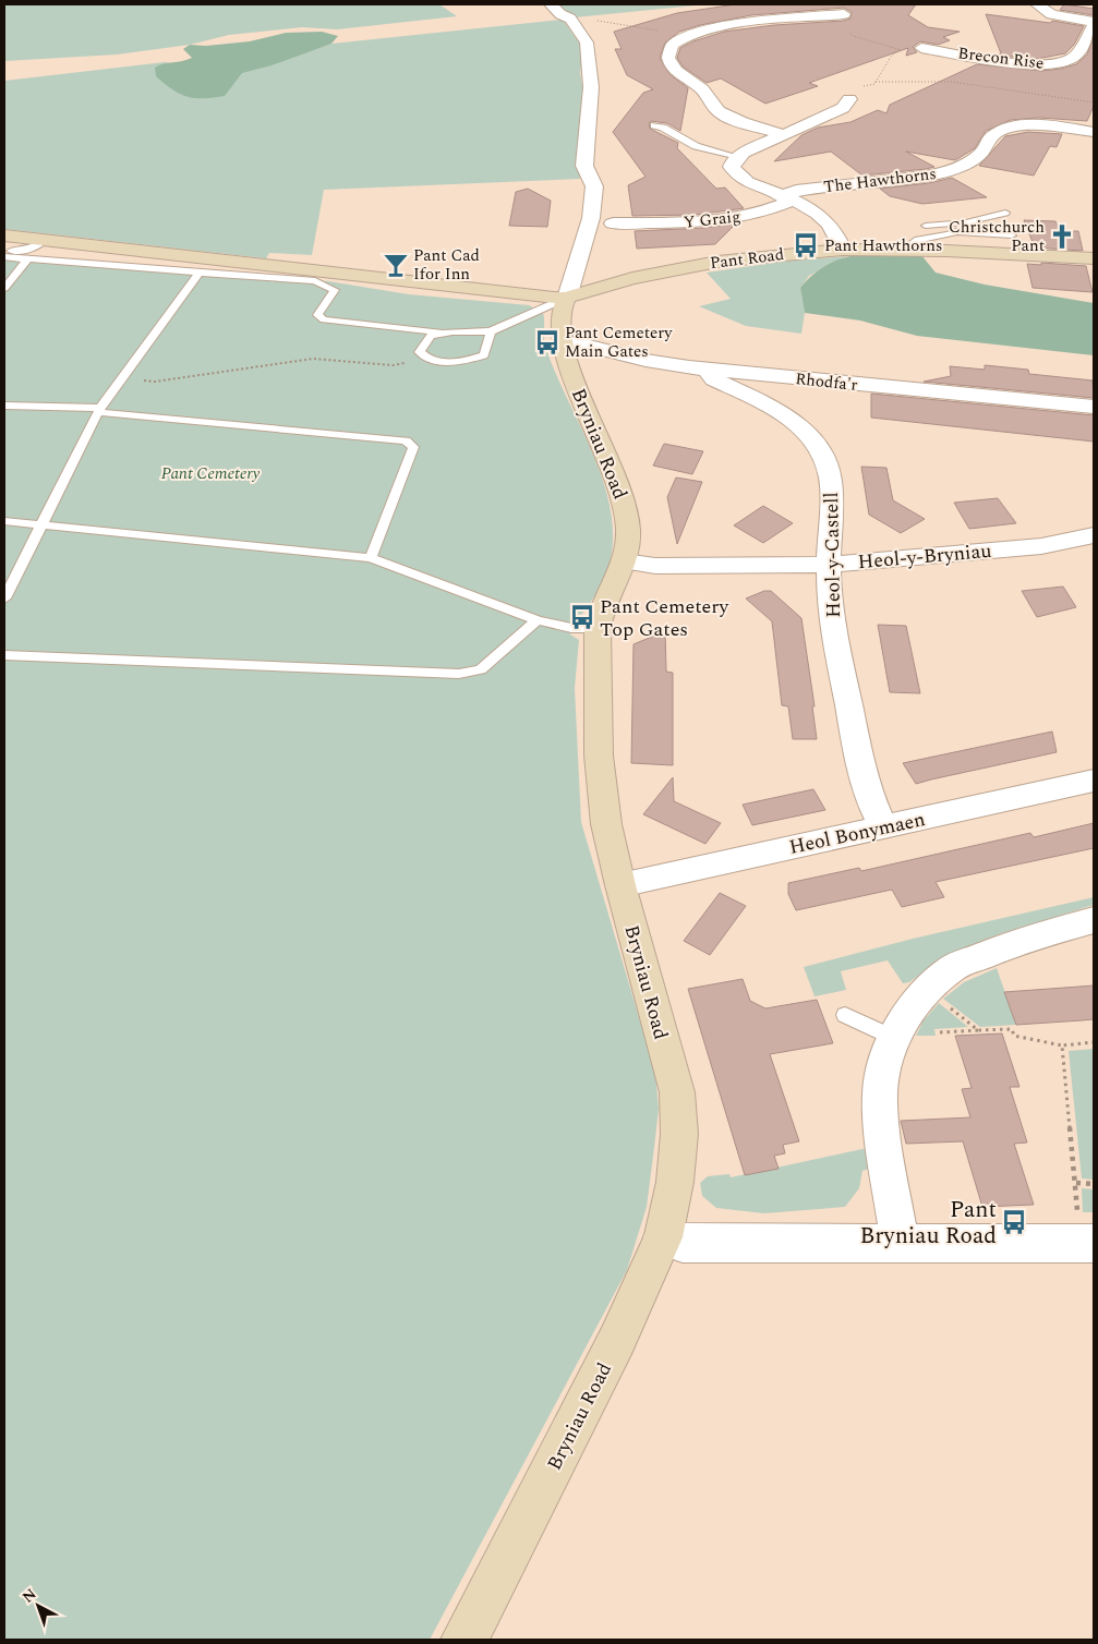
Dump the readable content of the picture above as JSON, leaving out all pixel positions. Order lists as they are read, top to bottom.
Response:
{
  "streets": {
    "street": [
      "Brecon Rise",
      "The Hawthorns",
      "Y Graig",
      "Pant Road",
      "Rhodfa'r",
      "Bryniau Road",
      "Heol-y-Castell",
      "Heol-y-Bryniau",
      "Heol Bonymaen"
    ]
  },
  "crossings": [
    ["The Hawthorns", "Y Graig"],
    ["The Hawthorns", "Pant Road"],
    ["Pant Road", "Bryniau Road"],
    ["Rhodfa'r", "Bryniau Road"],
    ["Rhodfa'r", "Heol-y-Castell"],
    ["Bryniau Road", "Heol-y-Bryniau"],
    ["Bryniau Road", "Heol Bonymaen"],
    ["Heol-y-Castell", "Heol-y-Bryniau"],
    ["Heol-y-Castell", "Heol Bonymaen"]
  ],
  "parks": ["Pant Cemetery"],
  "places": {
    "church": ["Christchurch Pant"],
    "bus stop": [
      "Pant Hawthorns",
      "Pant Cemetery Main Gates",
      "Pant Cemetery Top Gates",
      "Pant Bryniau Road"
    ],
    "bar": ["Pant Cad Ifor Inn"]
  },
  "north": "top left"
}
